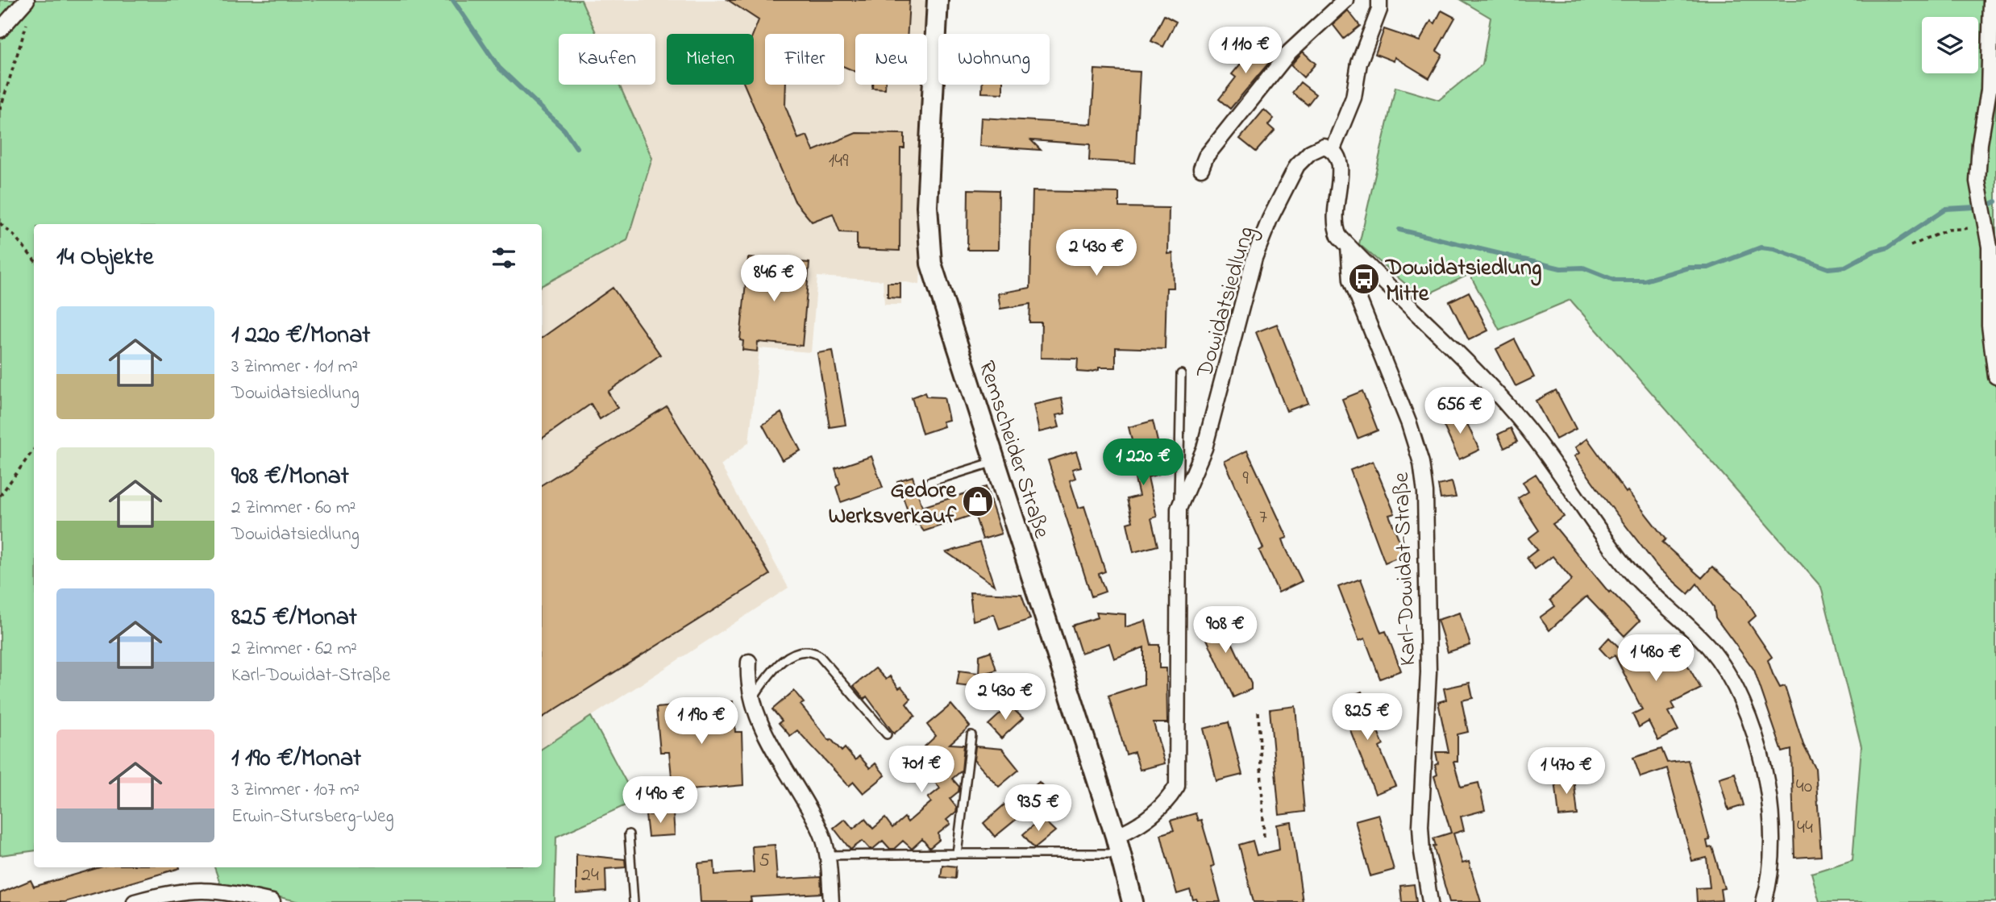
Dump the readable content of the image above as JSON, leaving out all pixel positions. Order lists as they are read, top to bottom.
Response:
{
  "streets": {
    "main road": ["Remscheider Straße"],
    "street": ["Dowidatsiedlung", "Karl-Dowidat-Straße"]
  },
  "crossings": [
    ["Dowidatsiedlung", "Remscheider Straße"]
  ],
  "places": {
    "bus stop": ["Dowidatsiedlung Mitte"],
    "shop": ["Gedore Werksverkauf"]
  },
  "house_numbers": [
    "149",
    "9",
    "7",
    "40",
    "44",
    "5",
    "24"
  ],
  "page": {
    "price": [
      "1 110 €",
      "2 430 €",
      "846 €",
      "656 €",
      "1 220 €",
      "908 €",
      "1 480 €",
      "2 430 €",
      "825 €",
      "1 190 €",
      "701 €",
      "1 470 €",
      "1 490 €",
      "935 €"
    ],
    "chip": [
      "Kaufen",
      "Mieten",
      "Filter",
      "Neu",
      "Wohnung"
    ],
    "heading": "14 Objekte",
    "list": [
      {
        "name": "1 220 €/Monat",
        "note": "3 Zimmer · 101 m² · Dowidatsiedlung"
      },
      {
        "name": "908 €/Monat",
        "note": "2 Zimmer · 60 m² · Dowidatsiedlung"
      },
      {
        "name": "825 €/Monat",
        "note": "2 Zimmer · 62 m² · Karl-Dowidat-Straße"
      },
      {
        "name": "1 190 €/Monat",
        "note": "3 Zimmer · 107 m² · Erwin-Stursberg-Weg"
      }
    ]
  }
}
